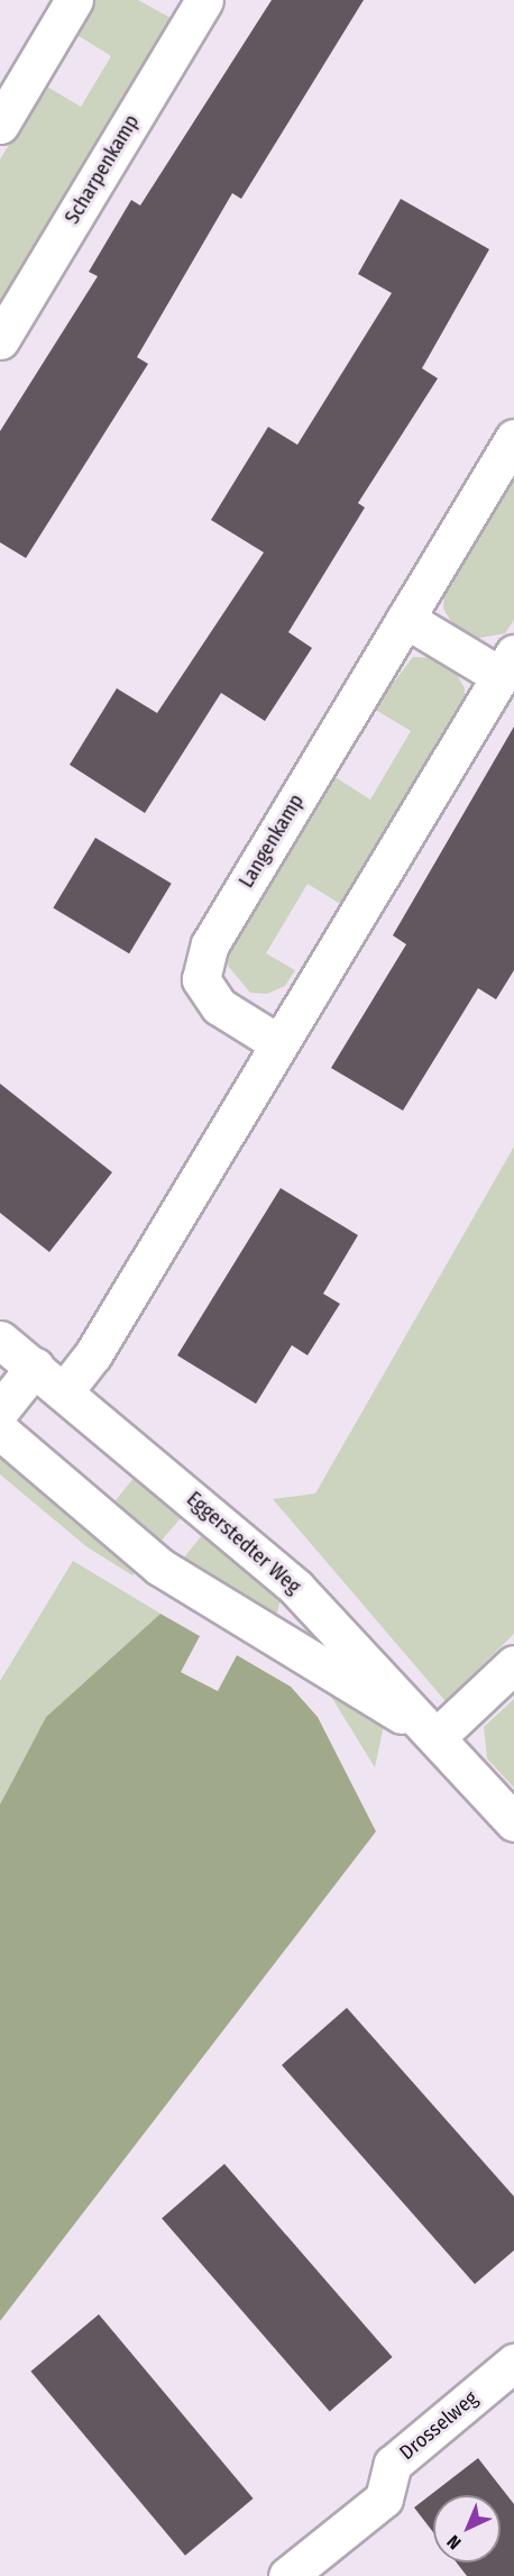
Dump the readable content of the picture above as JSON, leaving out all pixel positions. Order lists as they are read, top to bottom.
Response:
{
  "streets": {
    "street": [
      "Scharpenkamp",
      "Langenkamp",
      "Eggerstedter Weg",
      "Drosselweg"
    ]
  },
  "north": "bottom left"
}
